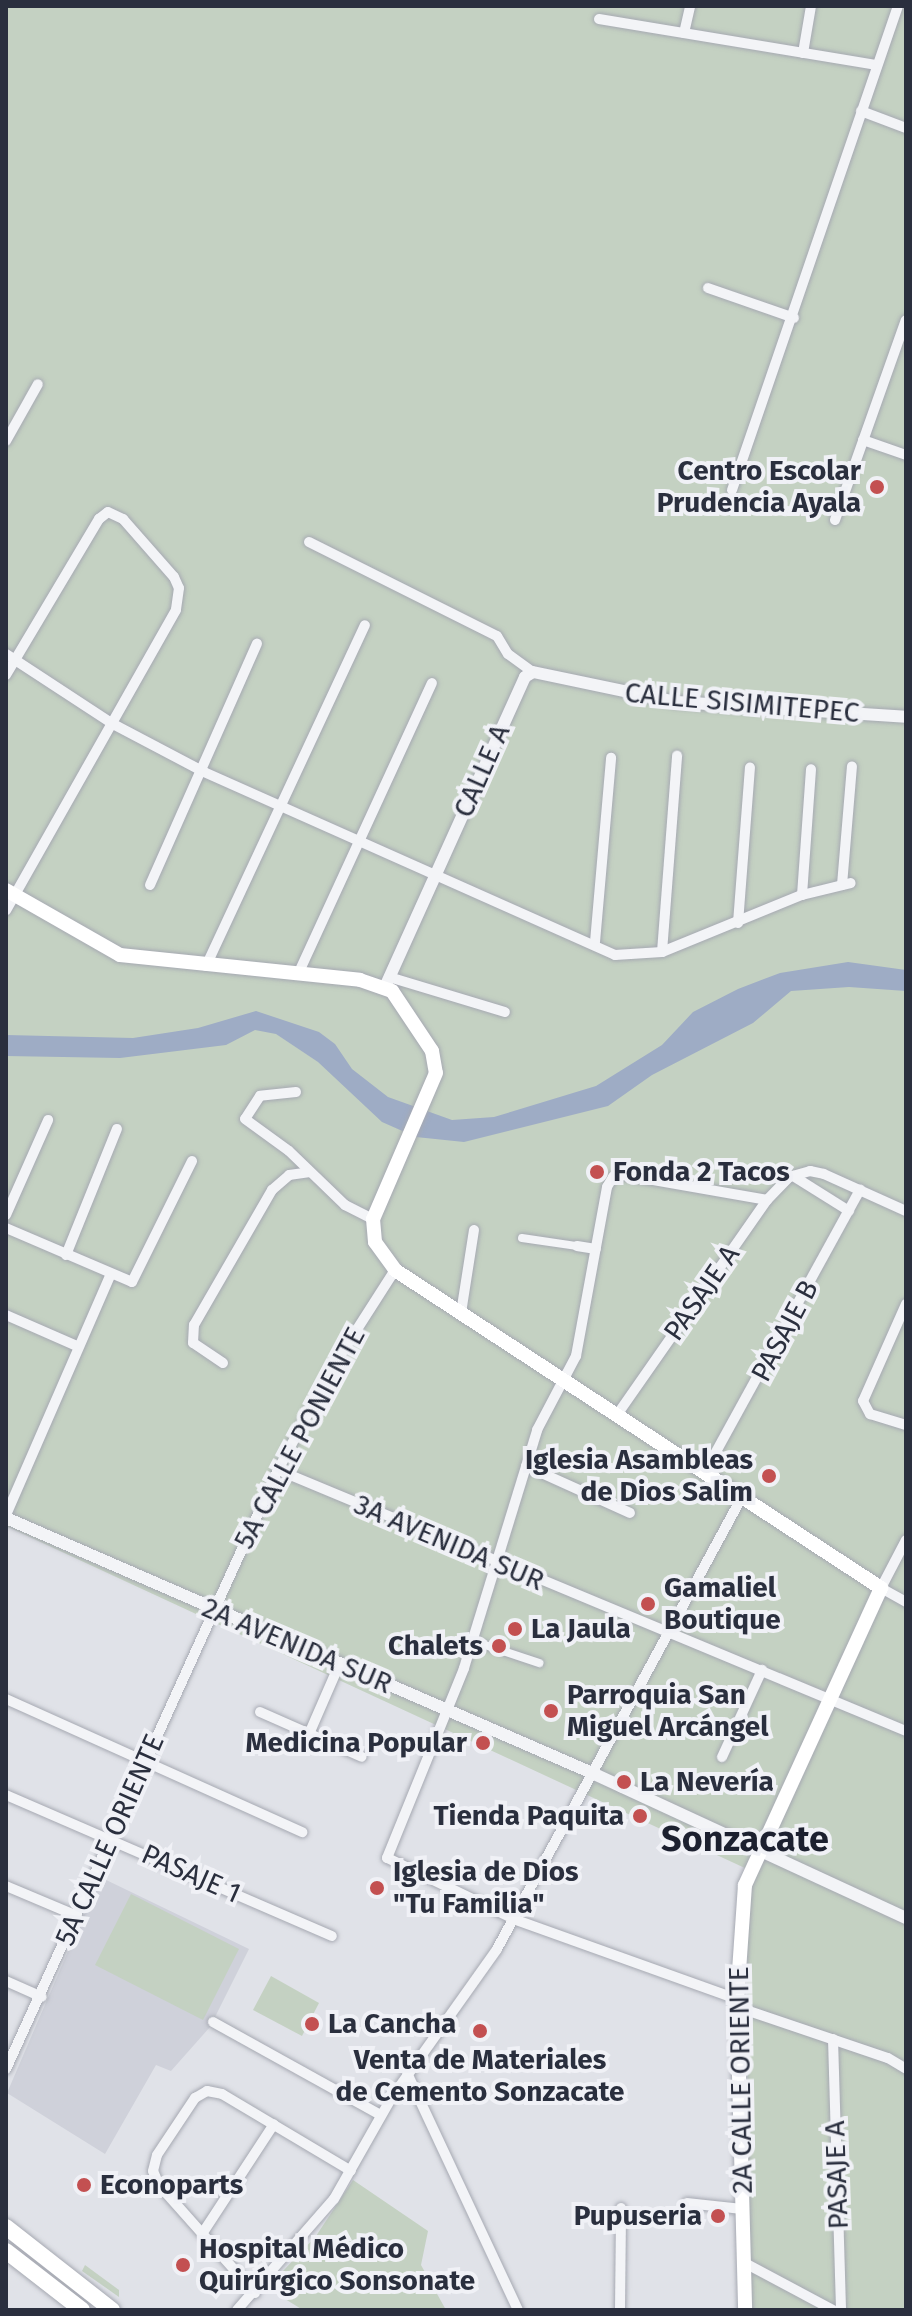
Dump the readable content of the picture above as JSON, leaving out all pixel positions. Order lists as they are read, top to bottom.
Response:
{
  "streets": {
    "main road": ["2A CALLE ORIENTE"],
    "street": [
      "CALLE SISIMITEPEC",
      "CALLE A",
      "PASAJE A",
      "PASAJE B",
      "5A CALLE PONIENTE",
      "3A AVENIDA SUR",
      "2A AVENIDA SUR",
      "5A CALLE ORIENTE",
      "PASAJE 1"
    ]
  },
  "crossings": [
    ["CALLE SISIMITEPEC", "CALLE A"],
    ["5A CALLE PONIENTE", "3A AVENIDA SUR"],
    ["5A CALLE PONIENTE", "2A AVENIDA SUR"],
    ["5A CALLE PONIENTE", "5A CALLE ORIENTE"],
    ["3A AVENIDA SUR", "2A CALLE ORIENTE"],
    ["2A AVENIDA SUR", "5A CALLE ORIENTE"],
    ["2A AVENIDA SUR", "2A CALLE ORIENTE"],
    ["5A CALLE ORIENTE", "PASAJE 1"]
  ],
  "districts": ["Sonzacate"],
  "places": [
    "Centro Escolar Prudencia Ayala",
    "Fonda 2 Tacos",
    "Iglesia Asambleas de Dios Salim",
    "Gamaliel Boutique",
    "La Jaula",
    "Chalets",
    "Parroquia San Miguel Arcángel",
    "Medicina Popular",
    "La Nevería",
    "Tienda Paquita",
    "Iglesia de Dios \"Tu Familia\"",
    "La Cancha",
    "Venta de Materiales de Cemento Sonzacate",
    "Econoparts",
    "Pupuseria",
    "Hospital Médico Quirúrgico Sonsonate"
  ]
}
